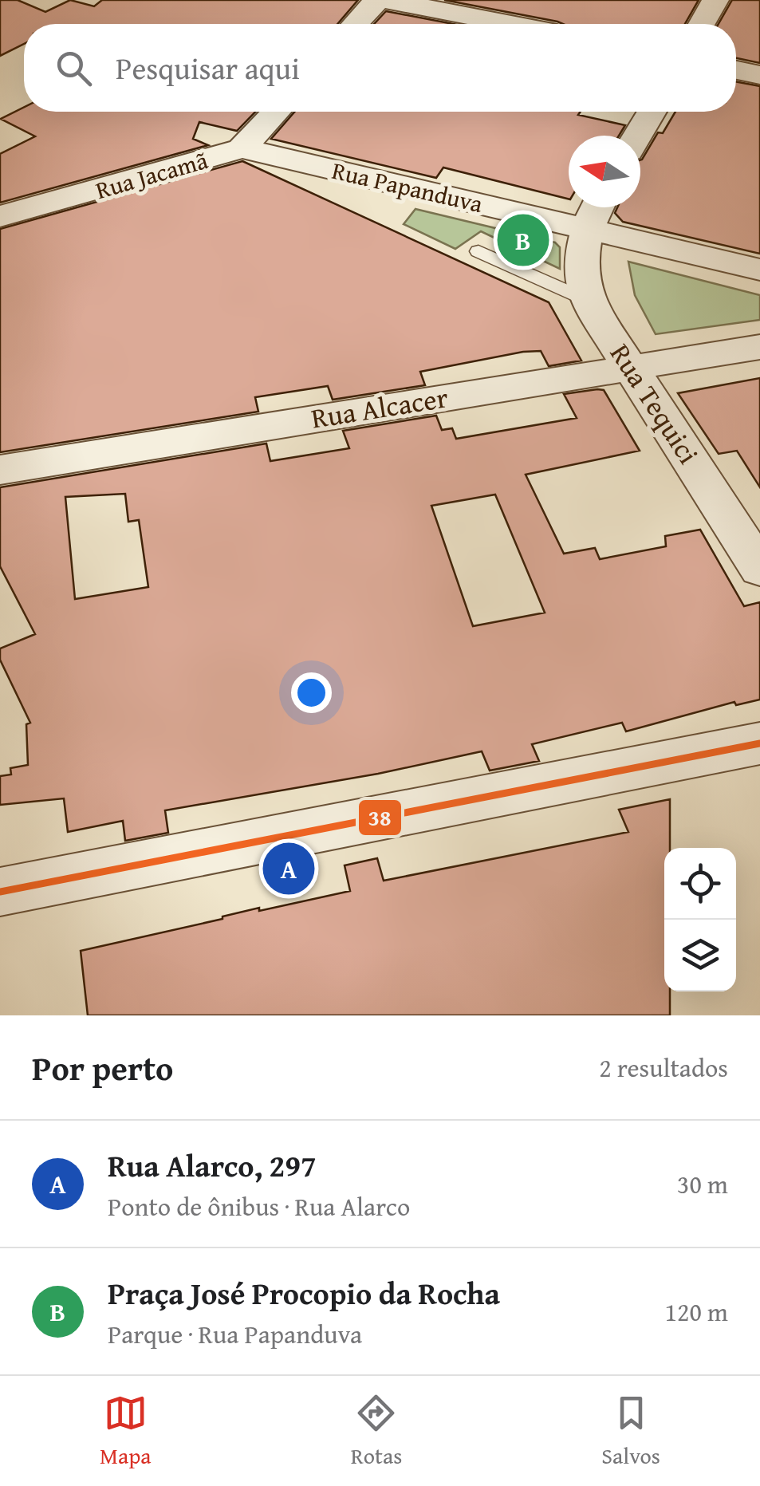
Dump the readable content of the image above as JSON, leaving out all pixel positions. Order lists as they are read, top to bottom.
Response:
{
  "streets": {
    "street": [
      "Rua Jacamã",
      "Rua Papanduva",
      "Rua Tequici",
      "Rua Alcacer"
    ]
  },
  "crossings": [
    ["Rua Jacamã", "Rua Papanduva"],
    ["Rua Papanduva", "Rua Tequici"],
    ["Rua Tequici", "Rua Alcacer"]
  ],
  "lines": ["transit line 38"],
  "north": "left",
  "page": {
    "search": "Pesquisar aqui",
    "pins": ["B", "A"],
    "heading": ["Por perto", "2 resultados"],
    "list": [
      {
        "mark": "A",
        "name": "Rua Alarco, 297",
        "note": "Ponto de ônibus · Rua Alarco",
        "value": "30 m"
      },
      {
        "mark": "B",
        "name": "Praça José Procopio da Rocha",
        "note": "Parque · Rua Papanduva",
        "value": "120 m"
      }
    ],
    "nav": ["Mapa", "Rotas", "Salvos"]
  }
}
